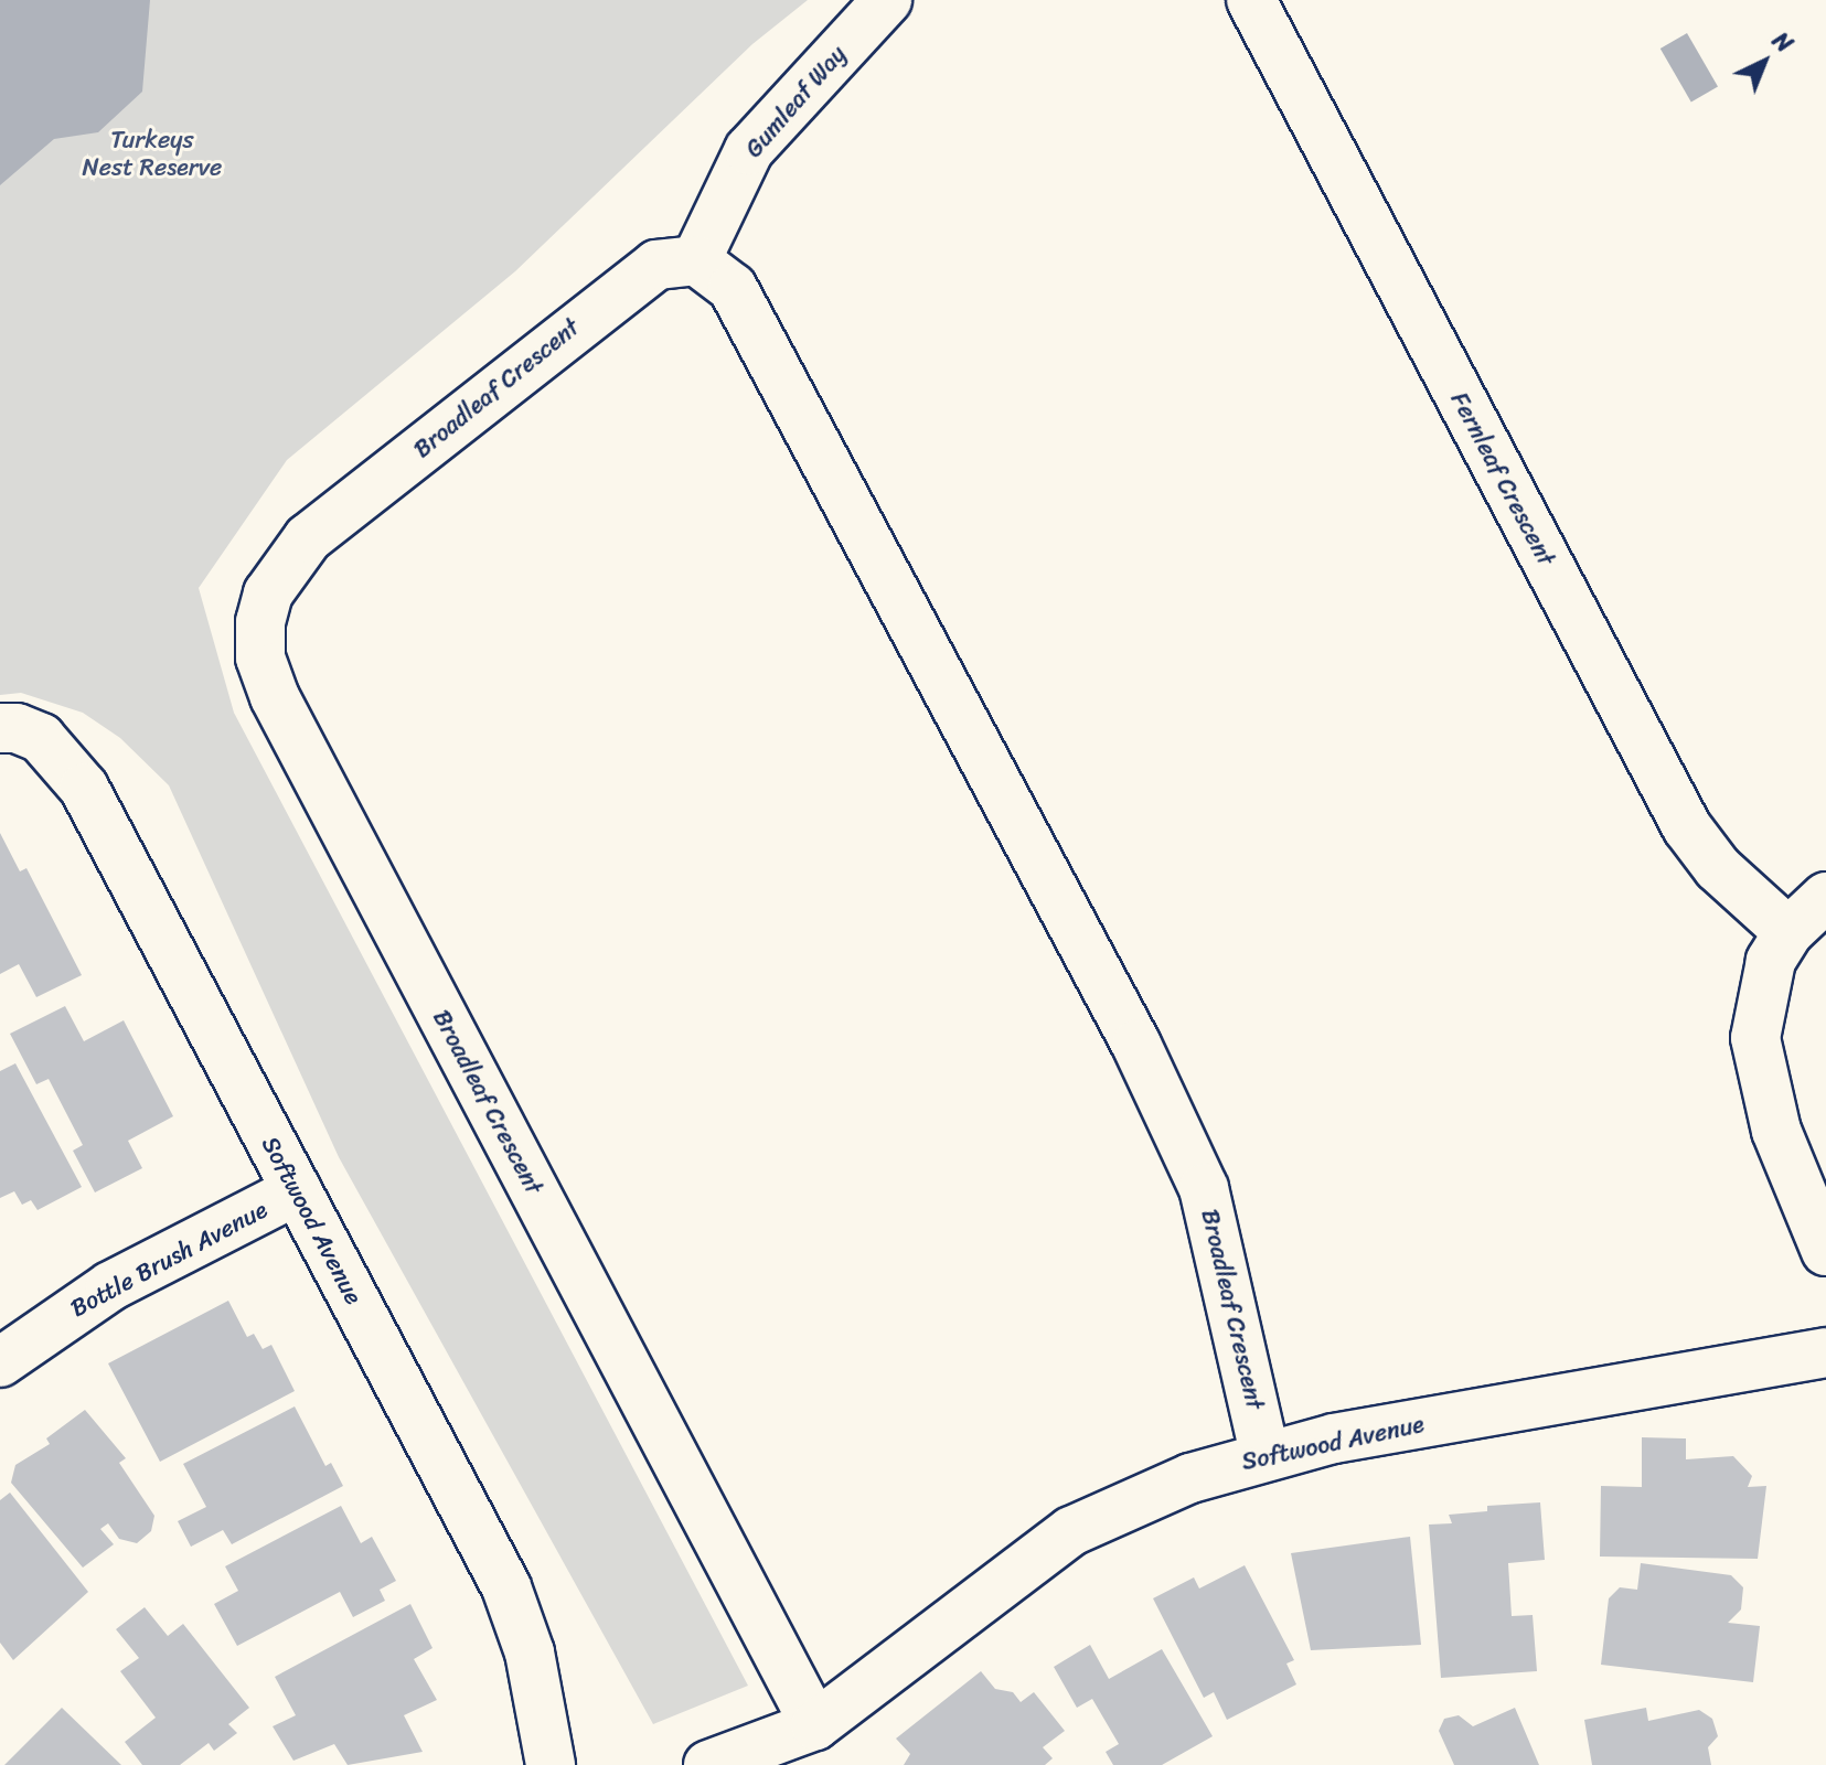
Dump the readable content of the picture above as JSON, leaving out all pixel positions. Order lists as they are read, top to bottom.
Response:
{
  "streets": {
    "street": [
      "Gumleaf Way",
      "Broadleaf Crescent",
      "Fernleaf Crescent",
      "Softwood Avenue",
      "Bottle Brush Avenue"
    ]
  },
  "crossings": [
    ["Gumleaf Way", "Broadleaf Crescent"],
    ["Broadleaf Crescent", "Softwood Avenue"],
    ["Softwood Avenue", "Bottle Brush Avenue"]
  ],
  "parks": ["Turkeys Nest Reserve"],
  "north": "top right"
}
